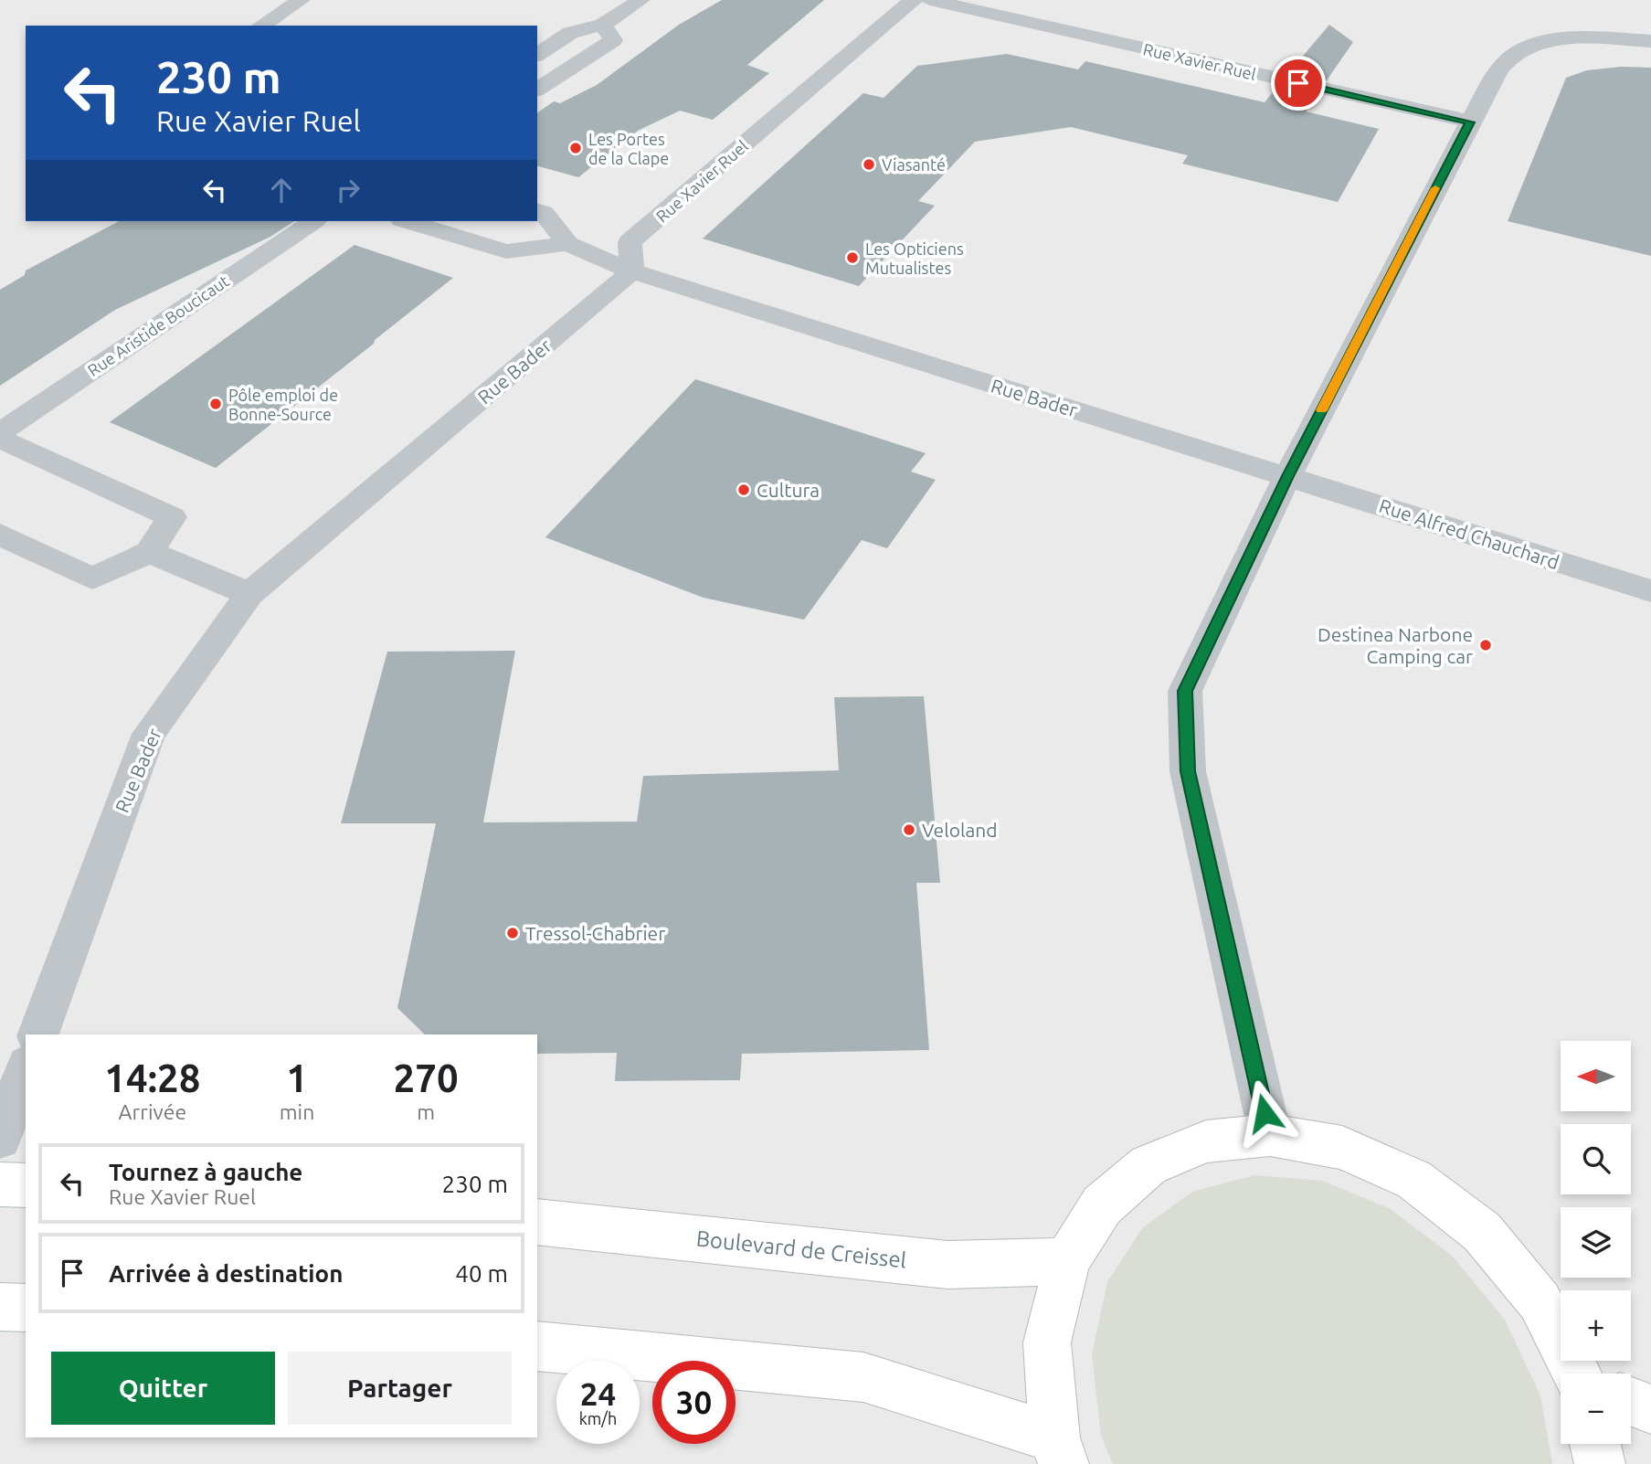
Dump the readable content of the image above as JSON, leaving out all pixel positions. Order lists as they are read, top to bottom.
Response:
{
  "streets": {
    "street": [
      "Rue Xavier Ruel",
      "Rue Aristide Boucicaut",
      "Rue Bader",
      "Rue Alfred Chauchard",
      "Boulevard de Creissel"
    ]
  },
  "crossings": [
    ["Rue Xavier Ruel", "Rue Bader"],
    ["Rue Bader", "Rue Alfred Chauchard"]
  ],
  "places": [
    "Les Portes de la Clape",
    "Viasanté",
    "Les Opticiens Mutualistes",
    "Pôle emploi de Bonne-Source",
    "Cultura",
    "Destinea Narbone Camping car",
    "Veloland",
    "Tressol-Chabrier"
  ],
  "north": "left",
  "page": {
    "turn": ["230 m", "Rue Xavier Ruel"],
    "eta": [
      "14:28",
      "Arrivée",
      "1",
      "min",
      "270",
      "m"
    ],
    "map_buttons": ["+", "−"],
    "list": [
      {
        "name": "Tournez à gauche",
        "note": "Rue Xavier Ruel",
        "value": "230 m"
      },
      {
        "name": "Arrivée à destination",
        "value": "40 m"
      }
    ],
    "buttons": ["Quitter", "Partager"],
    "speed": "24 km/h",
    "limit": "30"
  }
}
